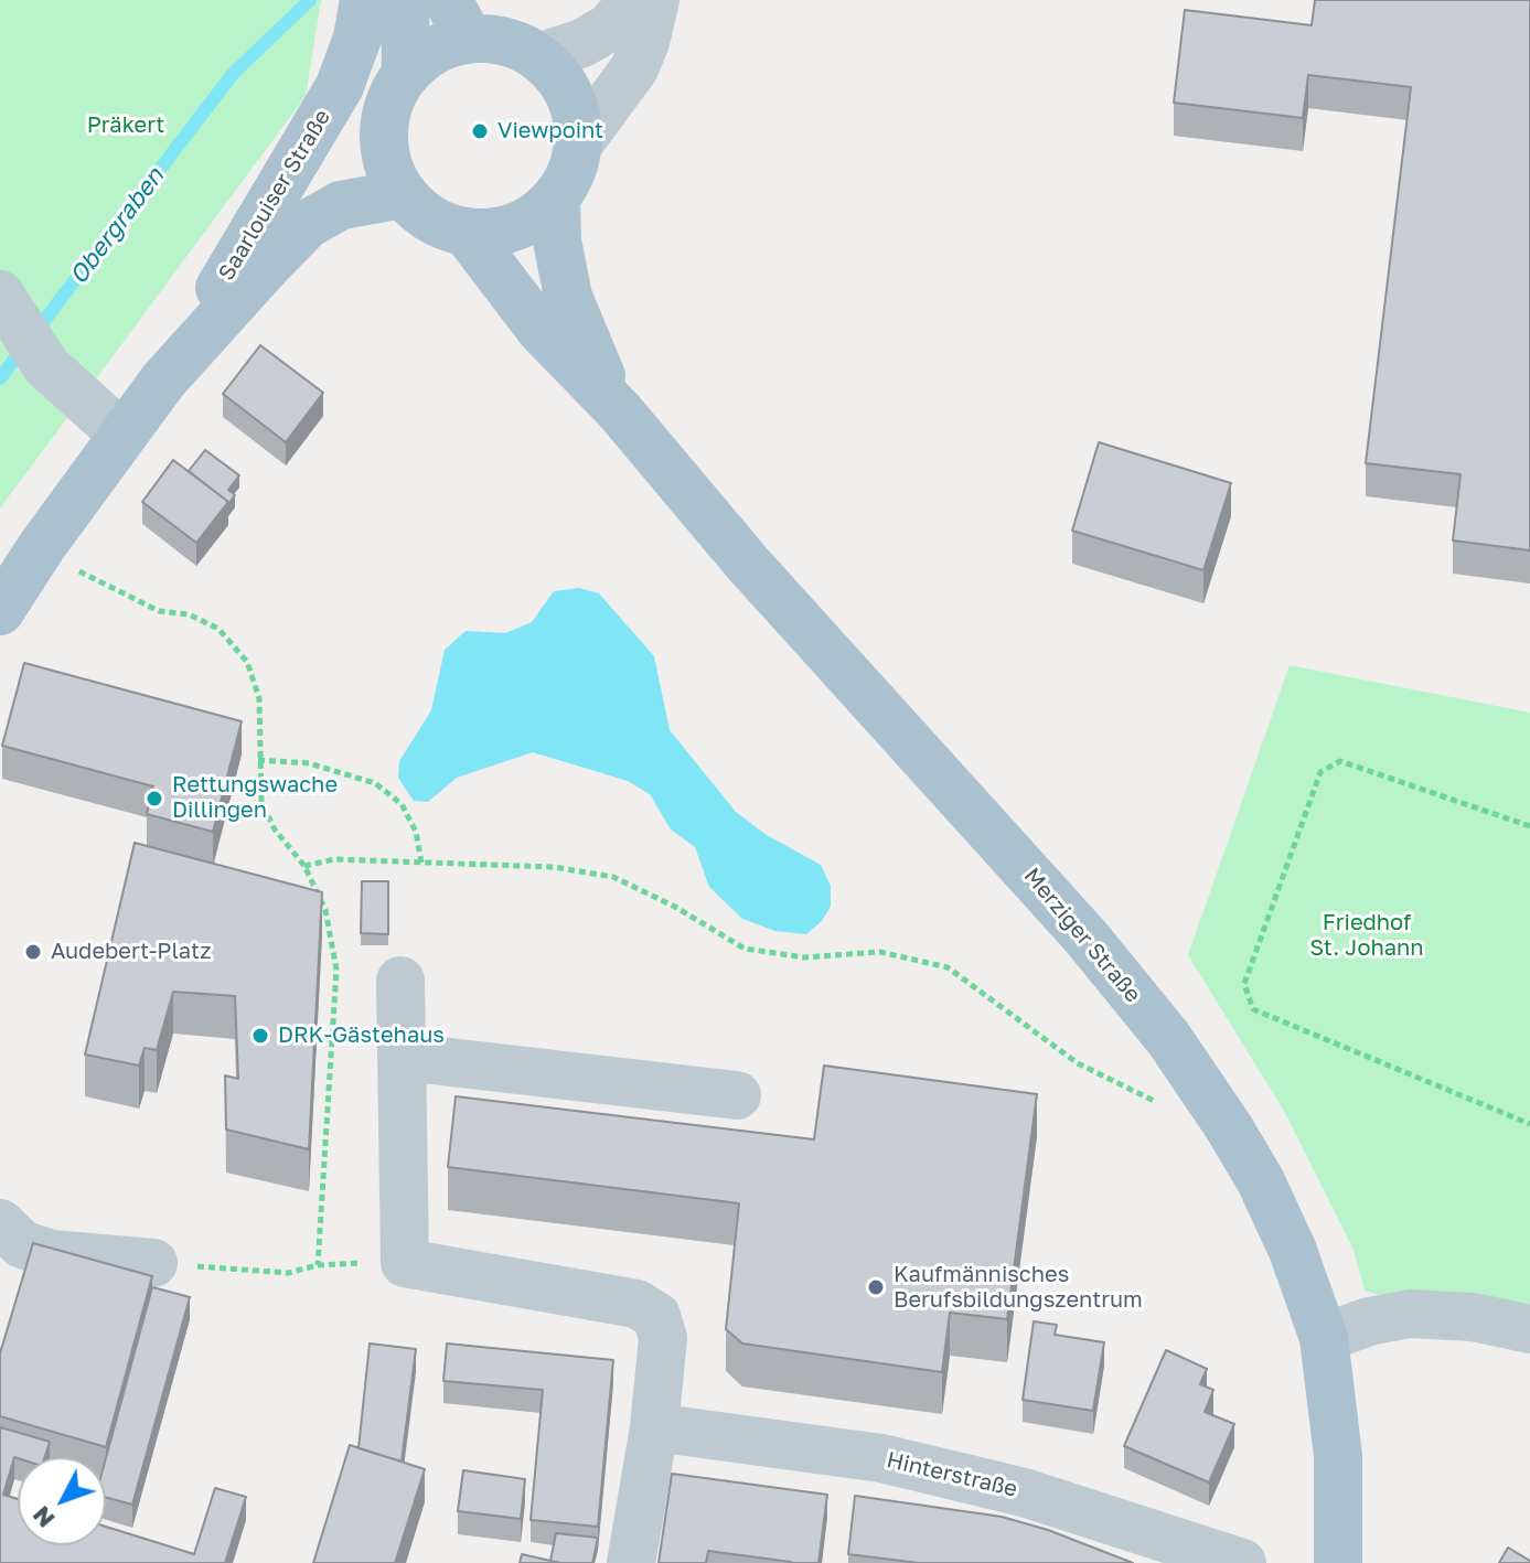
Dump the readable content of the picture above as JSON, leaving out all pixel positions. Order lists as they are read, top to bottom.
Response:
{
  "streets": {
    "main road": ["Saarlouiser Straße", "Merziger Straße"],
    "street": ["Hinterstraße"]
  },
  "crossings": [
    ["Saarlouiser Straße", "Merziger Straße"]
  ],
  "water": ["Obergraben"],
  "parks": ["Präkert", "Friedhof St. Johann"],
  "places": [
    "Viewpoint",
    "Rettungswache Dillingen",
    "Audebert-Platz",
    "DRK-Gästehaus",
    "Kaufmännisches Berufsbildungszentrum"
  ],
  "north": "bottom left"
}
